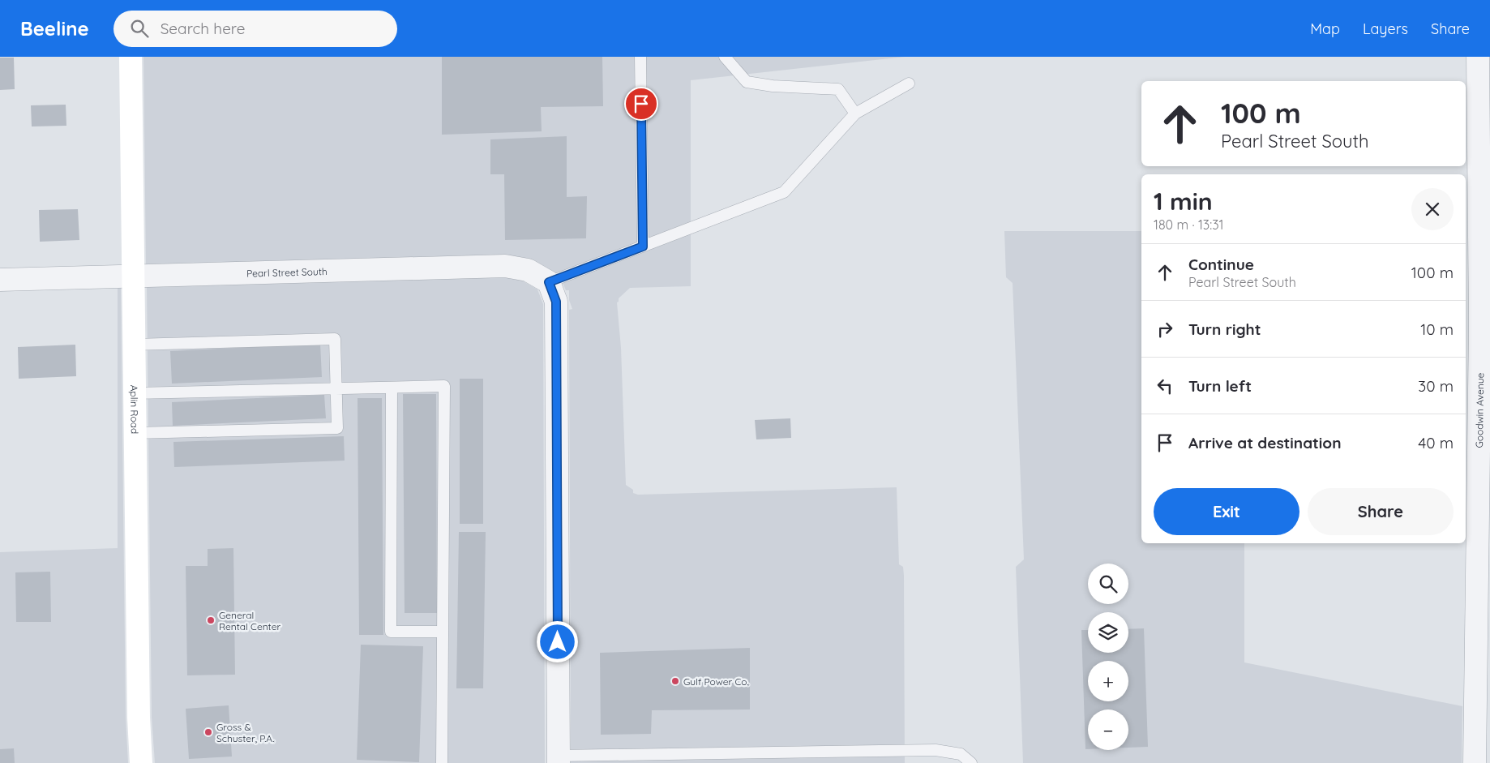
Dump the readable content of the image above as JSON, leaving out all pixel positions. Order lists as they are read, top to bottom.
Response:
{
  "streets": {
    "street": ["Pearl Street South", "Aplin Road", "Goodwin Avenue"]
  },
  "crossings": [
    ["Pearl Street South", "Aplin Road"]
  ],
  "places": ["General Rental Center", "Gulf Power Co.", "Gross & Schuster, P.A."],
  "page": {
    "header": "Beeline",
    "search": "Search here",
    "nav": ["Map", "Layers", "Share"],
    "turn": ["100 m", "Pearl Street South"],
    "heading": ["1 min", "180 m · 13:31"],
    "list": [
      {
        "name": "Continue",
        "note": "Pearl Street South",
        "value": "100 m"
      },
      {
        "name": "Turn right",
        "value": "10 m"
      },
      {
        "name": "Turn left",
        "value": "30 m"
      },
      {
        "name": "Arrive at destination",
        "value": "40 m"
      }
    ],
    "buttons": ["Exit", "Share"],
    "map_buttons": ["+", "−"]
  }
}
